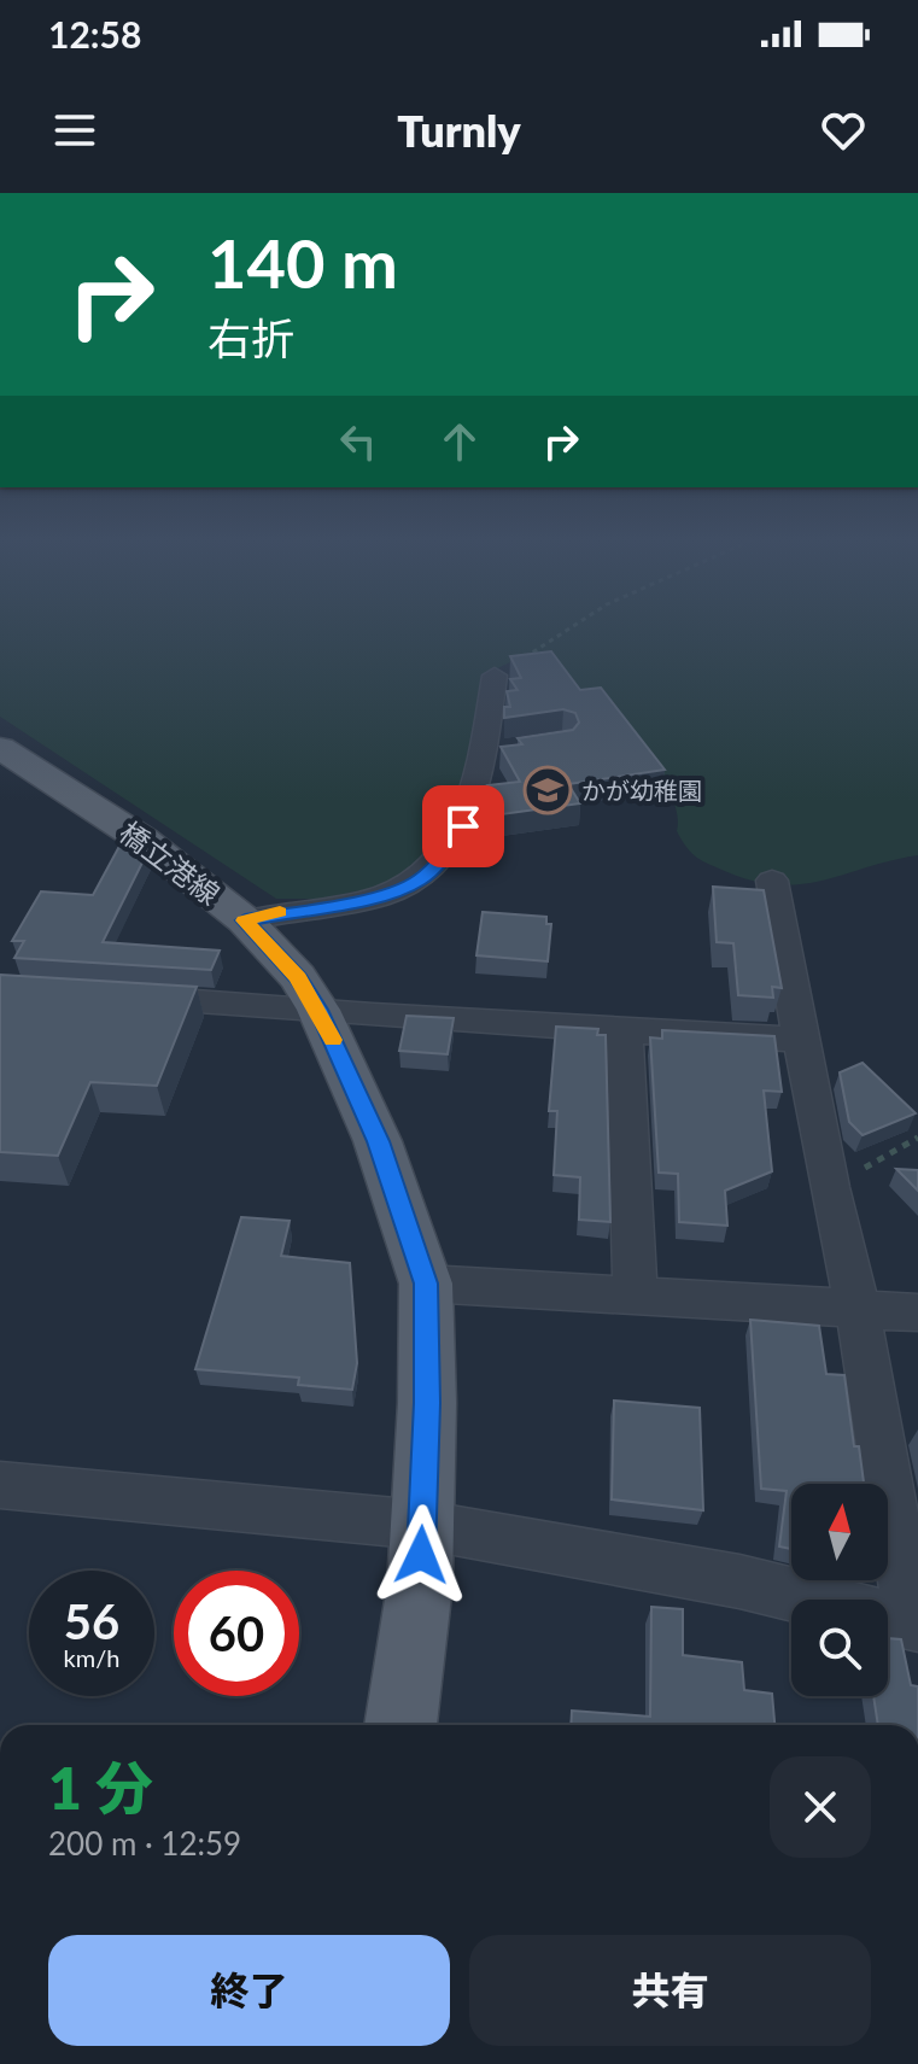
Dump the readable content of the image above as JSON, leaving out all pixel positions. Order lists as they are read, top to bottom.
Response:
{
  "streets": {
    "main road": ["橋立港線"]
  },
  "places": {
    "school or university": ["かが幼稚園"]
  },
  "north": "top",
  "page": {
    "status": "12:58",
    "header": "Turnly",
    "turn": ["140 m", "右折"],
    "speed": "56 km/h",
    "limit": "60",
    "heading": ["1 分", "200 m · 12:59"],
    "buttons": ["終了", "共有"]
  }
}
